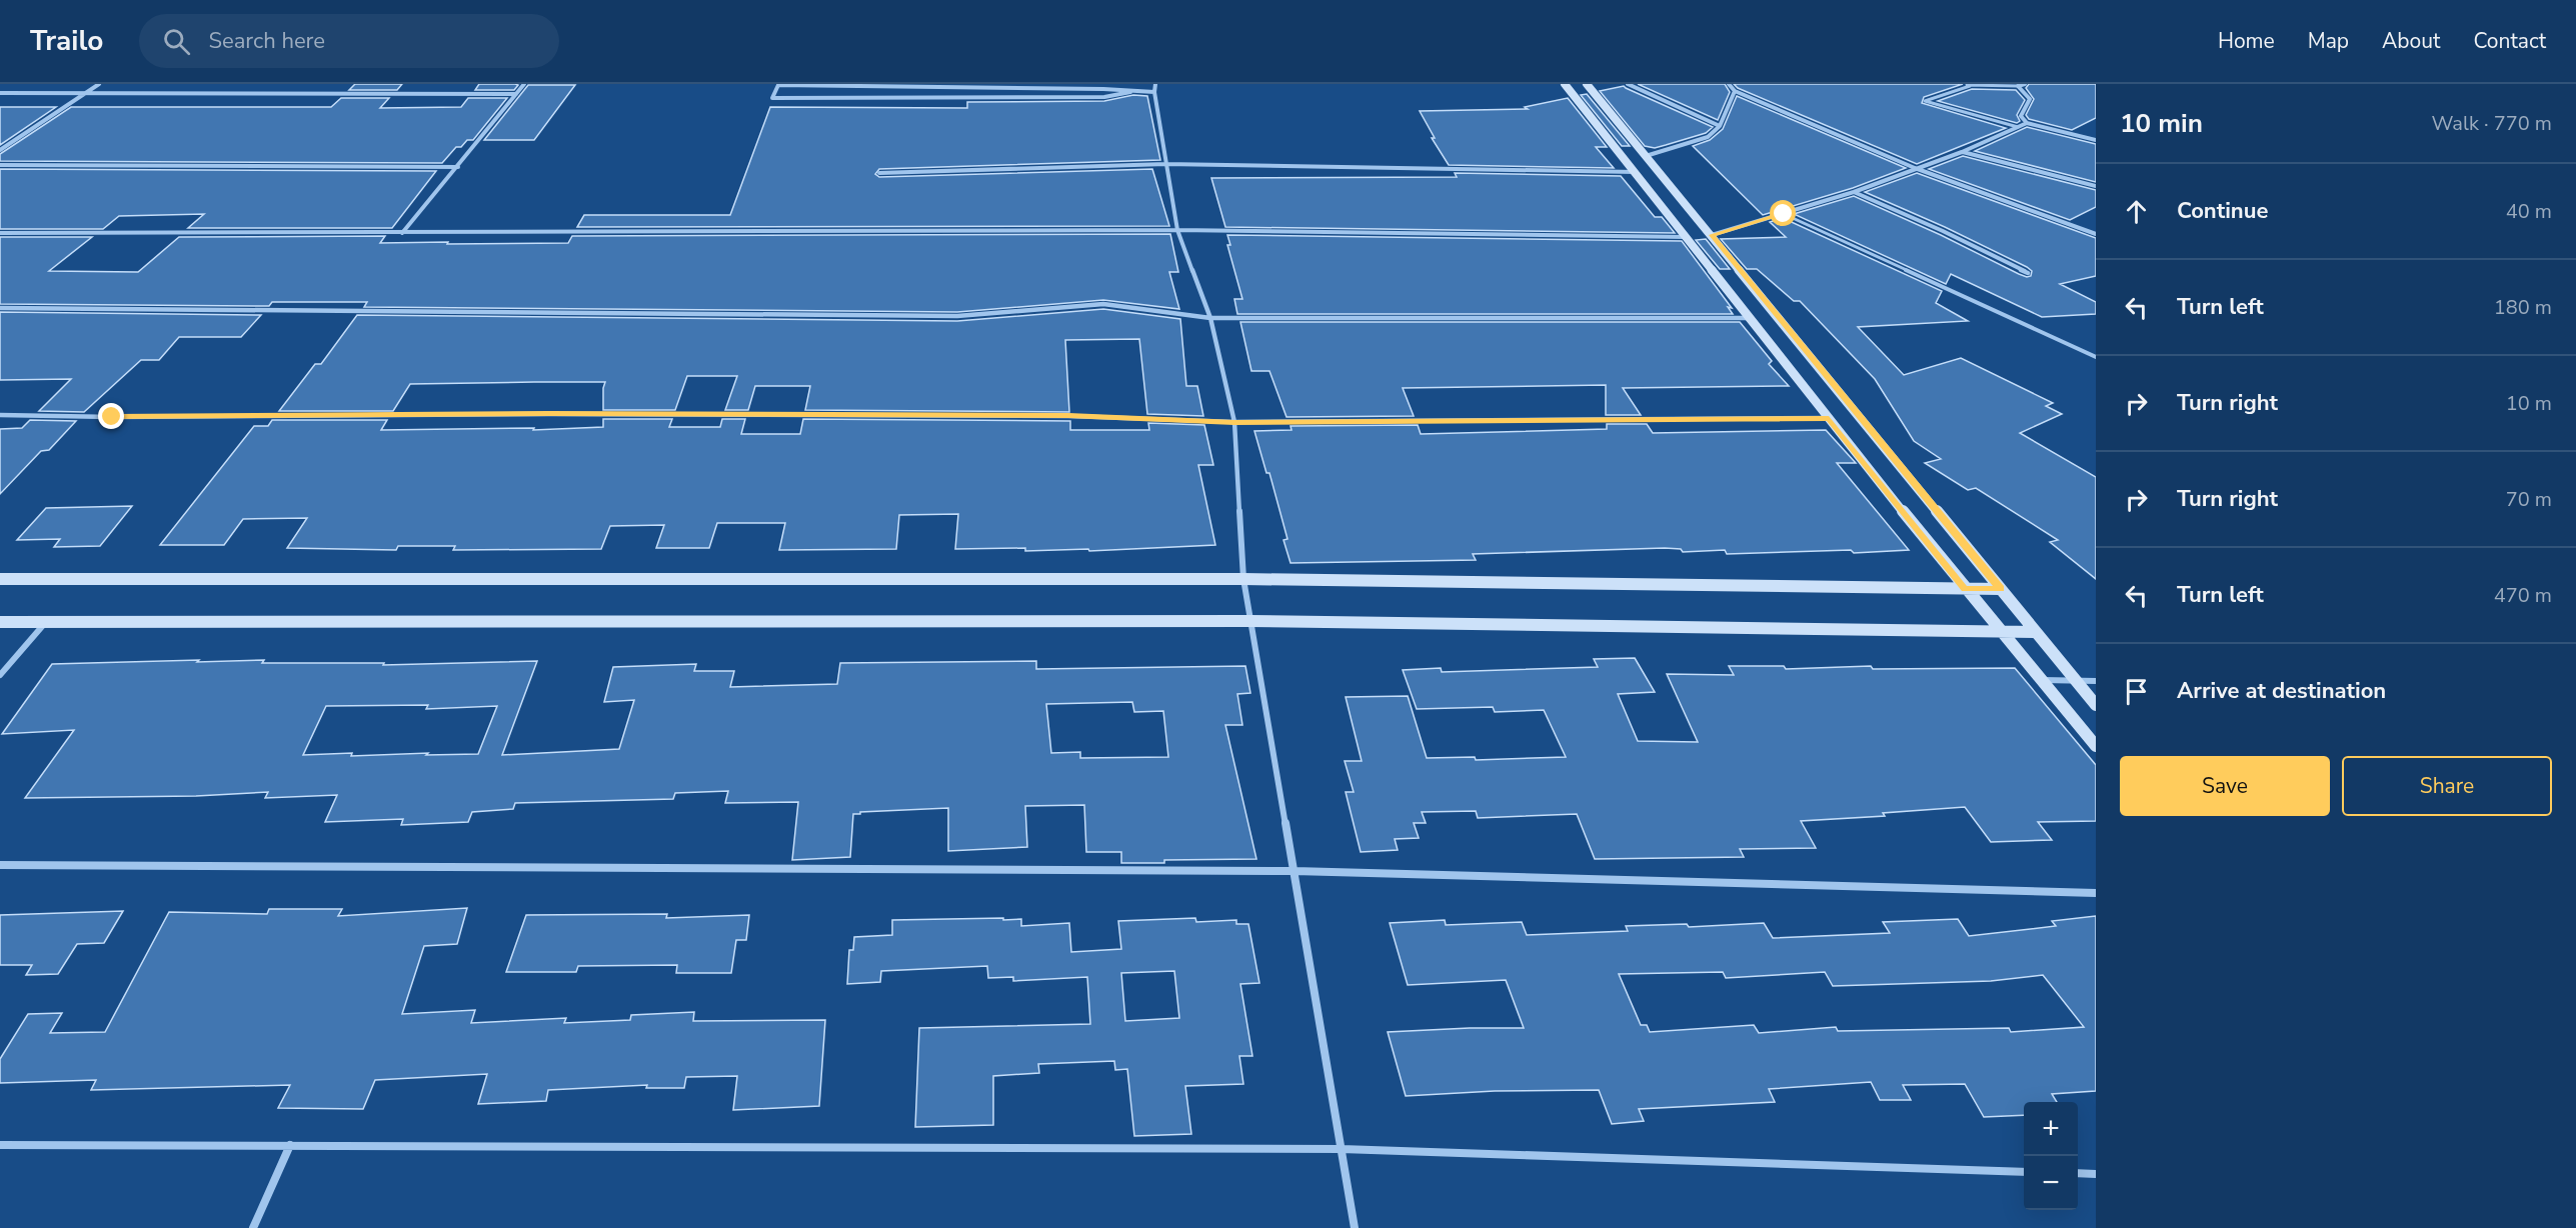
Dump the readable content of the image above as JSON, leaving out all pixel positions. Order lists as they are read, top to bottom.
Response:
{
  "page": {
    "header": "Trailo",
    "search": "Search here",
    "nav": [
      "Home",
      "Map",
      "About",
      "Contact"
    ],
    "heading": ["10 min", "Walk · 770 m"],
    "list": [
      ["Continue", "40 m"],
      ["Turn left", "180 m"],
      ["Turn right", "10 m"],
      ["Turn right", "70 m"],
      ["Turn left", "470 m"],
      "Arrive at destination"
    ],
    "buttons": ["Save", "Share"],
    "map_buttons": ["+", "−"]
  }
}
